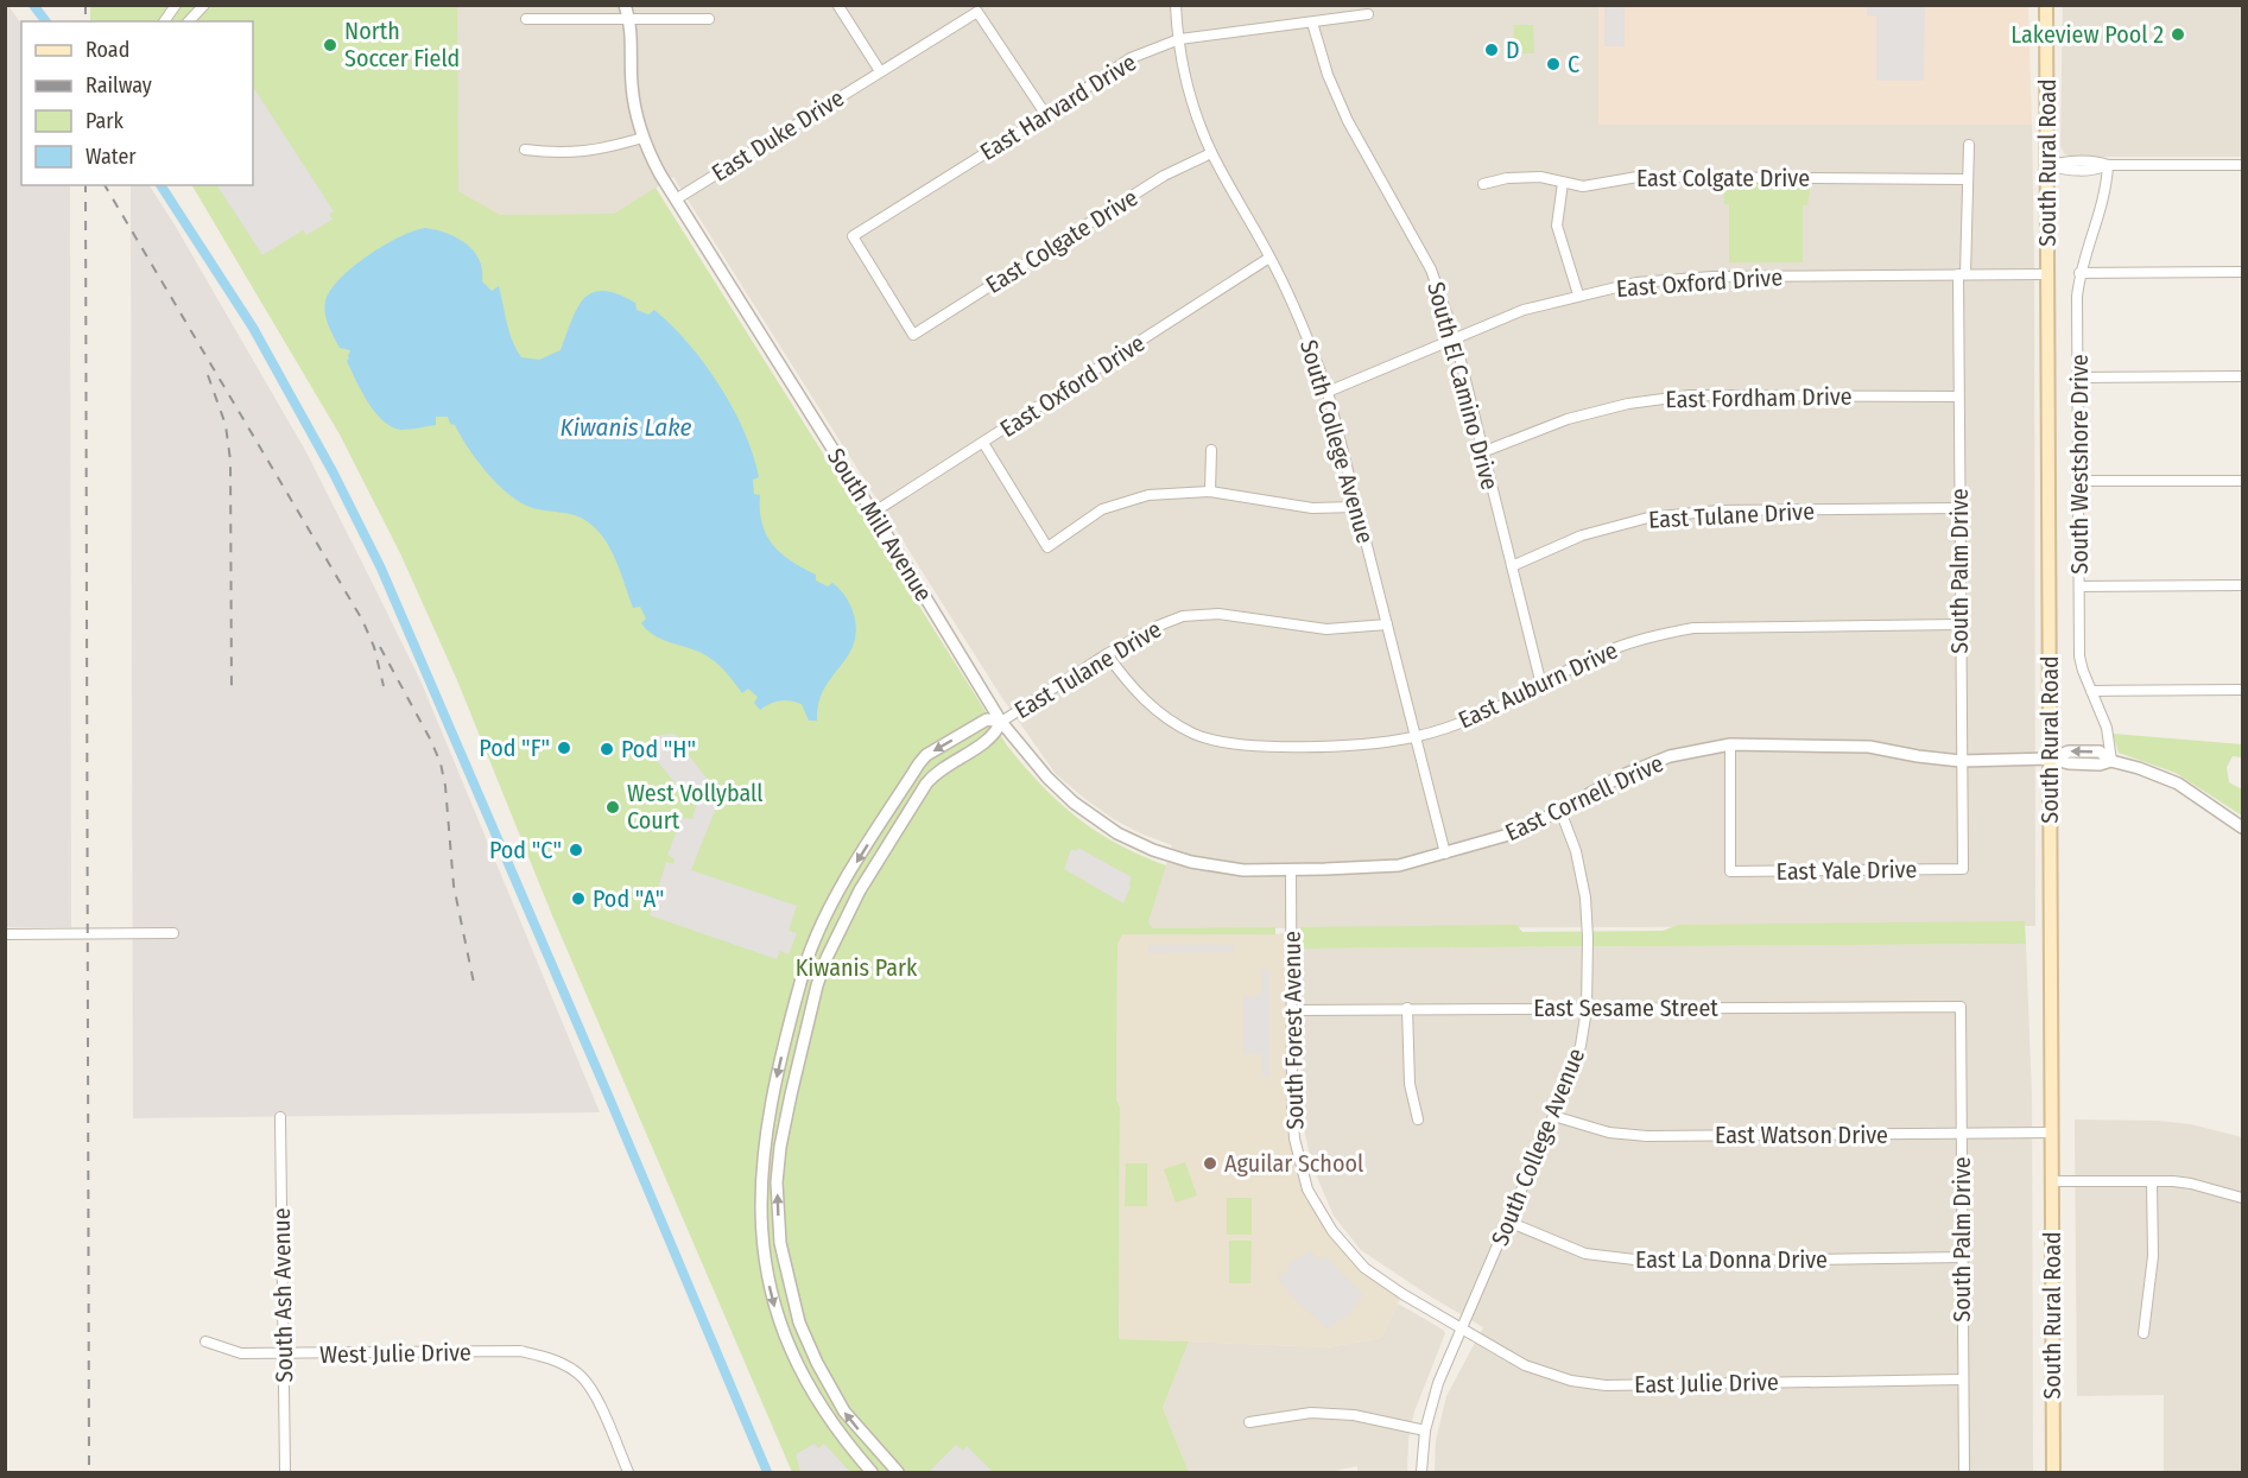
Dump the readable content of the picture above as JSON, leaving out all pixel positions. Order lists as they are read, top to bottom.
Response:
{
  "streets": {
    "main road": ["South Rural Road"],
    "street": [
      "East Harvard Drive",
      "East Duke Drive",
      "East Colgate Drive",
      "East Oxford Drive",
      "South El Camino Drive",
      "East Fordham Drive",
      "South College Avenue",
      "South Westshore Drive",
      "East Tulane Drive",
      "South Mill Avenue",
      "South Palm Drive",
      "East Auburn Drive",
      "East Cornell Drive",
      "East Yale Drive",
      "East Sesame Street",
      "South Forest Avenue",
      "East Watson Drive",
      "East La Donna Drive",
      "South Ash Avenue",
      "West Julie Drive",
      "East Julie Drive"
    ]
  },
  "crossings": [
    ["East Harvard Drive", "East Duke Drive"],
    ["East Harvard Drive", "East Colgate Drive"],
    ["East Harvard Drive", "South El Camino Drive"],
    ["East Harvard Drive", "South College Avenue"],
    ["East Duke Drive", "South Mill Avenue"],
    ["South Rural Road", "East Oxford Drive"],
    ["South Rural Road", "East Cornell Drive"],
    ["South Rural Road", "East Watson Drive"],
    ["East Colgate Drive", "South College Avenue"],
    ["East Colgate Drive", "South Palm Drive"],
    ["East Oxford Drive", "South El Camino Drive"],
    ["East Oxford Drive", "South College Avenue"],
    ["East Oxford Drive", "South Mill Avenue"],
    ["East Oxford Drive", "South Palm Drive"],
    ["South El Camino Drive", "East Fordham Drive"],
    ["South El Camino Drive", "East Tulane Drive"],
    ["South El Camino Drive", "East Auburn Drive"],
    ["East Fordham Drive", "South Palm Drive"],
    ["South College Avenue", "East Tulane Drive"],
    ["South College Avenue", "East Auburn Drive"],
    ["South College Avenue", "East Cornell Drive"],
    ["South College Avenue", "East Sesame Street"],
    ["South College Avenue", "South Forest Avenue"],
    ["South College Avenue", "East Watson Drive"],
    ["South College Avenue", "East La Donna Drive"],
    ["South College Avenue", "East Julie Drive"],
    ["South Westshore Drive", "East Cornell Drive"],
    ["East Tulane Drive", "South Mill Avenue"],
    ["East Tulane Drive", "South Palm Drive"],
    ["East Tulane Drive", "East Auburn Drive"],
    ["South Mill Avenue", "East Cornell Drive"],
    ["South Mill Avenue", "South Forest Avenue"],
    ["South Palm Drive", "East Auburn Drive"],
    ["South Palm Drive", "East Cornell Drive"],
    ["South Palm Drive", "East Yale Drive"],
    ["South Palm Drive", "East Sesame Street"],
    ["South Palm Drive", "East Watson Drive"],
    ["South Palm Drive", "East La Donna Drive"],
    ["South Palm Drive", "East Julie Drive"],
    ["East Cornell Drive", "East Yale Drive"],
    ["East Cornell Drive", "South Forest Avenue"],
    ["East Sesame Street", "South Forest Avenue"],
    ["South Forest Avenue", "East Julie Drive"],
    ["South Ash Avenue", "West Julie Drive"]
  ],
  "water": ["Kiwanis Lake"],
  "parks": ["Kiwanis Park"],
  "places": [
    "Lakeview Pool 2",
    "North Soccer Field",
    "D",
    "C",
    "Pod \"F\"",
    "Pod \"H\"",
    "West Vollyball Court",
    "Pod \"C\"",
    "Pod \"A\"",
    "Aguilar School"
  ],
  "legend": [
    "Road",
    "Railway",
    "Park",
    "Water"
  ]
}
